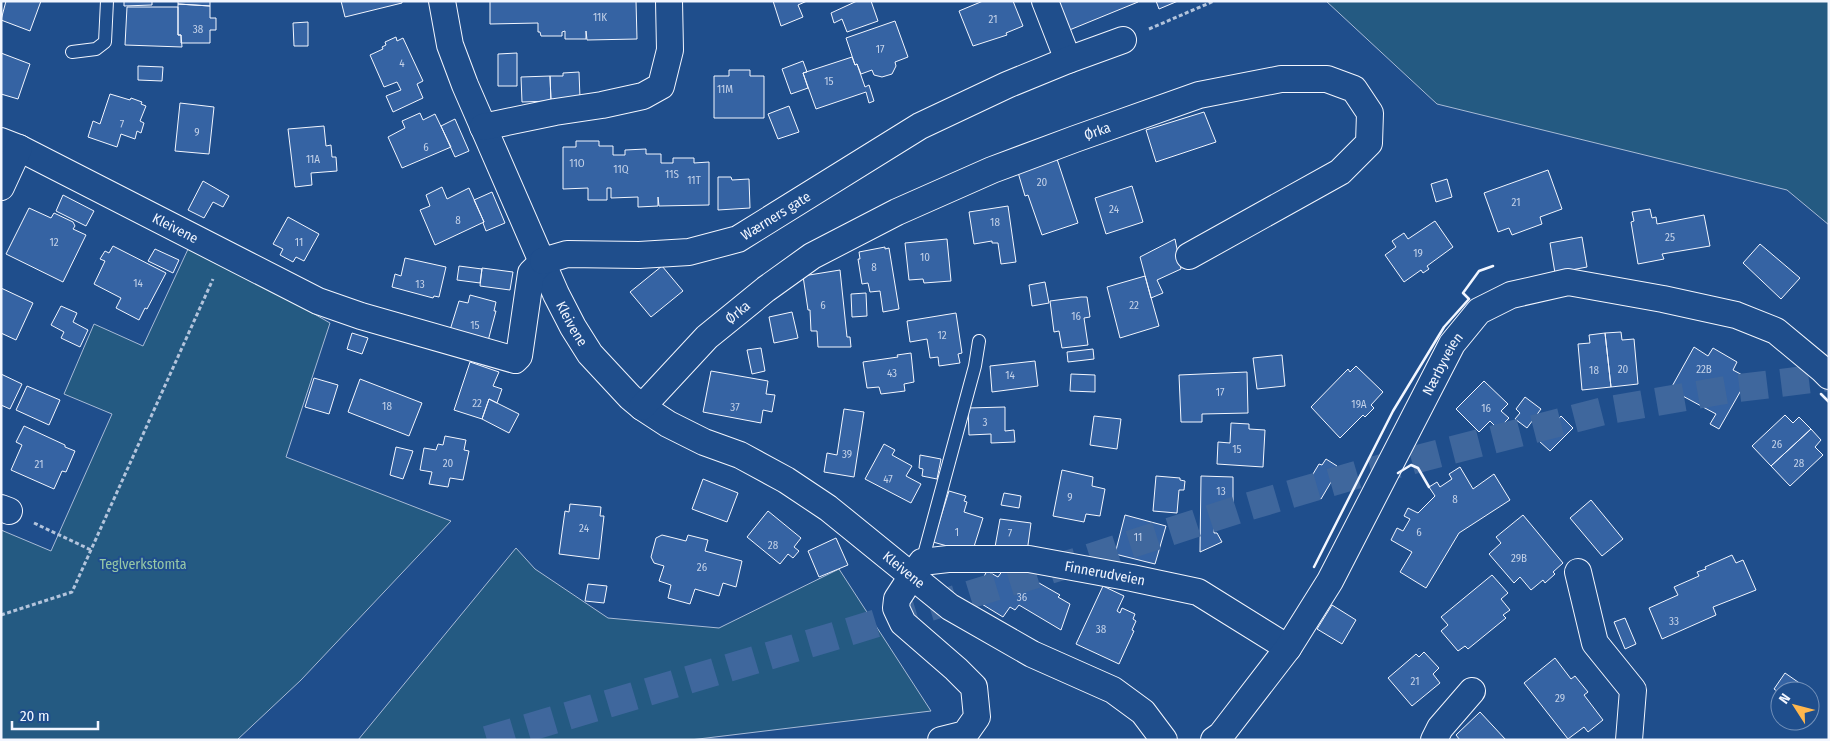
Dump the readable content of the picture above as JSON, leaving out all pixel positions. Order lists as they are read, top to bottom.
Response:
{
  "streets": {
    "street": [
      "Ørka",
      "Wærners gate",
      "Kleivene",
      "Nærbyveien",
      "Finnerudveien"
    ]
  },
  "crossings": [
    ["Ørka", "Kleivene"],
    ["Wærners gate", "Kleivene"],
    ["Kleivene", "Finnerudveien"],
    ["Nærbyveien", "Finnerudveien"]
  ],
  "parks": ["Teglverkstomta"],
  "house_numbers": [
    "11K",
    "21",
    "38",
    "17",
    "4",
    "15",
    "11M",
    "7",
    "9",
    "6",
    "11A",
    "11O",
    "11Q",
    "11S",
    "11T",
    "20",
    "21",
    "24",
    "8",
    "18",
    "25",
    "12",
    "11",
    "19",
    "10",
    "8",
    "14",
    "13",
    "6",
    "22",
    "16",
    "15",
    "12",
    "20",
    "22B",
    "18",
    "43",
    "14",
    "17",
    "22",
    "19A",
    "18",
    "37",
    "16",
    "3",
    "26",
    "15",
    "39",
    "20",
    "28",
    "21",
    "47",
    "13",
    "9",
    "8",
    "24",
    "1",
    "6",
    "7",
    "11",
    "28",
    "29B",
    "26",
    "36",
    "33",
    "38",
    "21",
    "29"
  ],
  "scale_bar": "20 m",
  "north": "top left"
}
